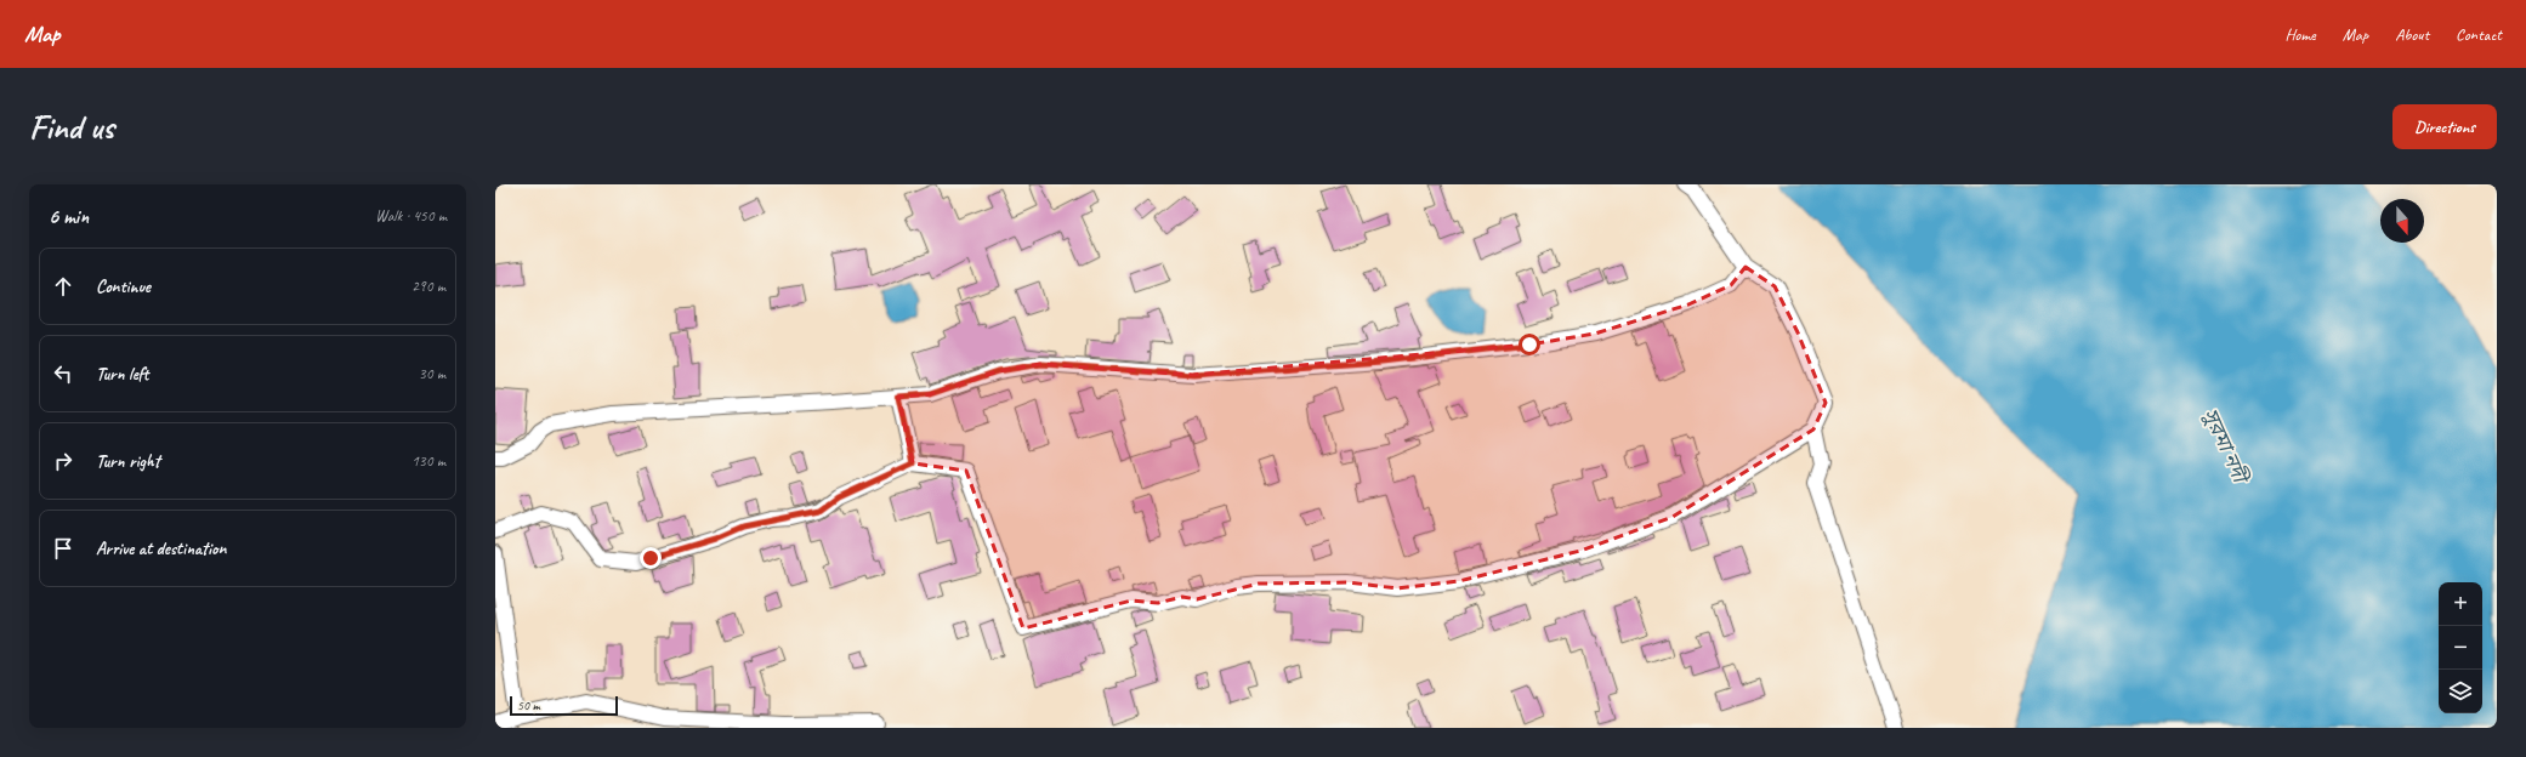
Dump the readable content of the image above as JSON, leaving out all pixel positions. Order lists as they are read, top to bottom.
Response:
{
  "water": ["সুরমা নদী"],
  "scale_bar": "50 m",
  "north": "bottom",
  "page": {
    "header": "Map",
    "nav": [
      "Home",
      "Map",
      "About",
      "Contact"
    ],
    "buttons": "Directions",
    "title": "Find us",
    "heading": ["6 min", "Walk · 450 m"],
    "list": [
      ["Continue", "290 m"],
      ["Turn left", "30 m"],
      ["Turn right", "130 m"],
      "Arrive at destination"
    ],
    "map_buttons": ["+", "−"],
    "scale": "50 m"
  }
}
